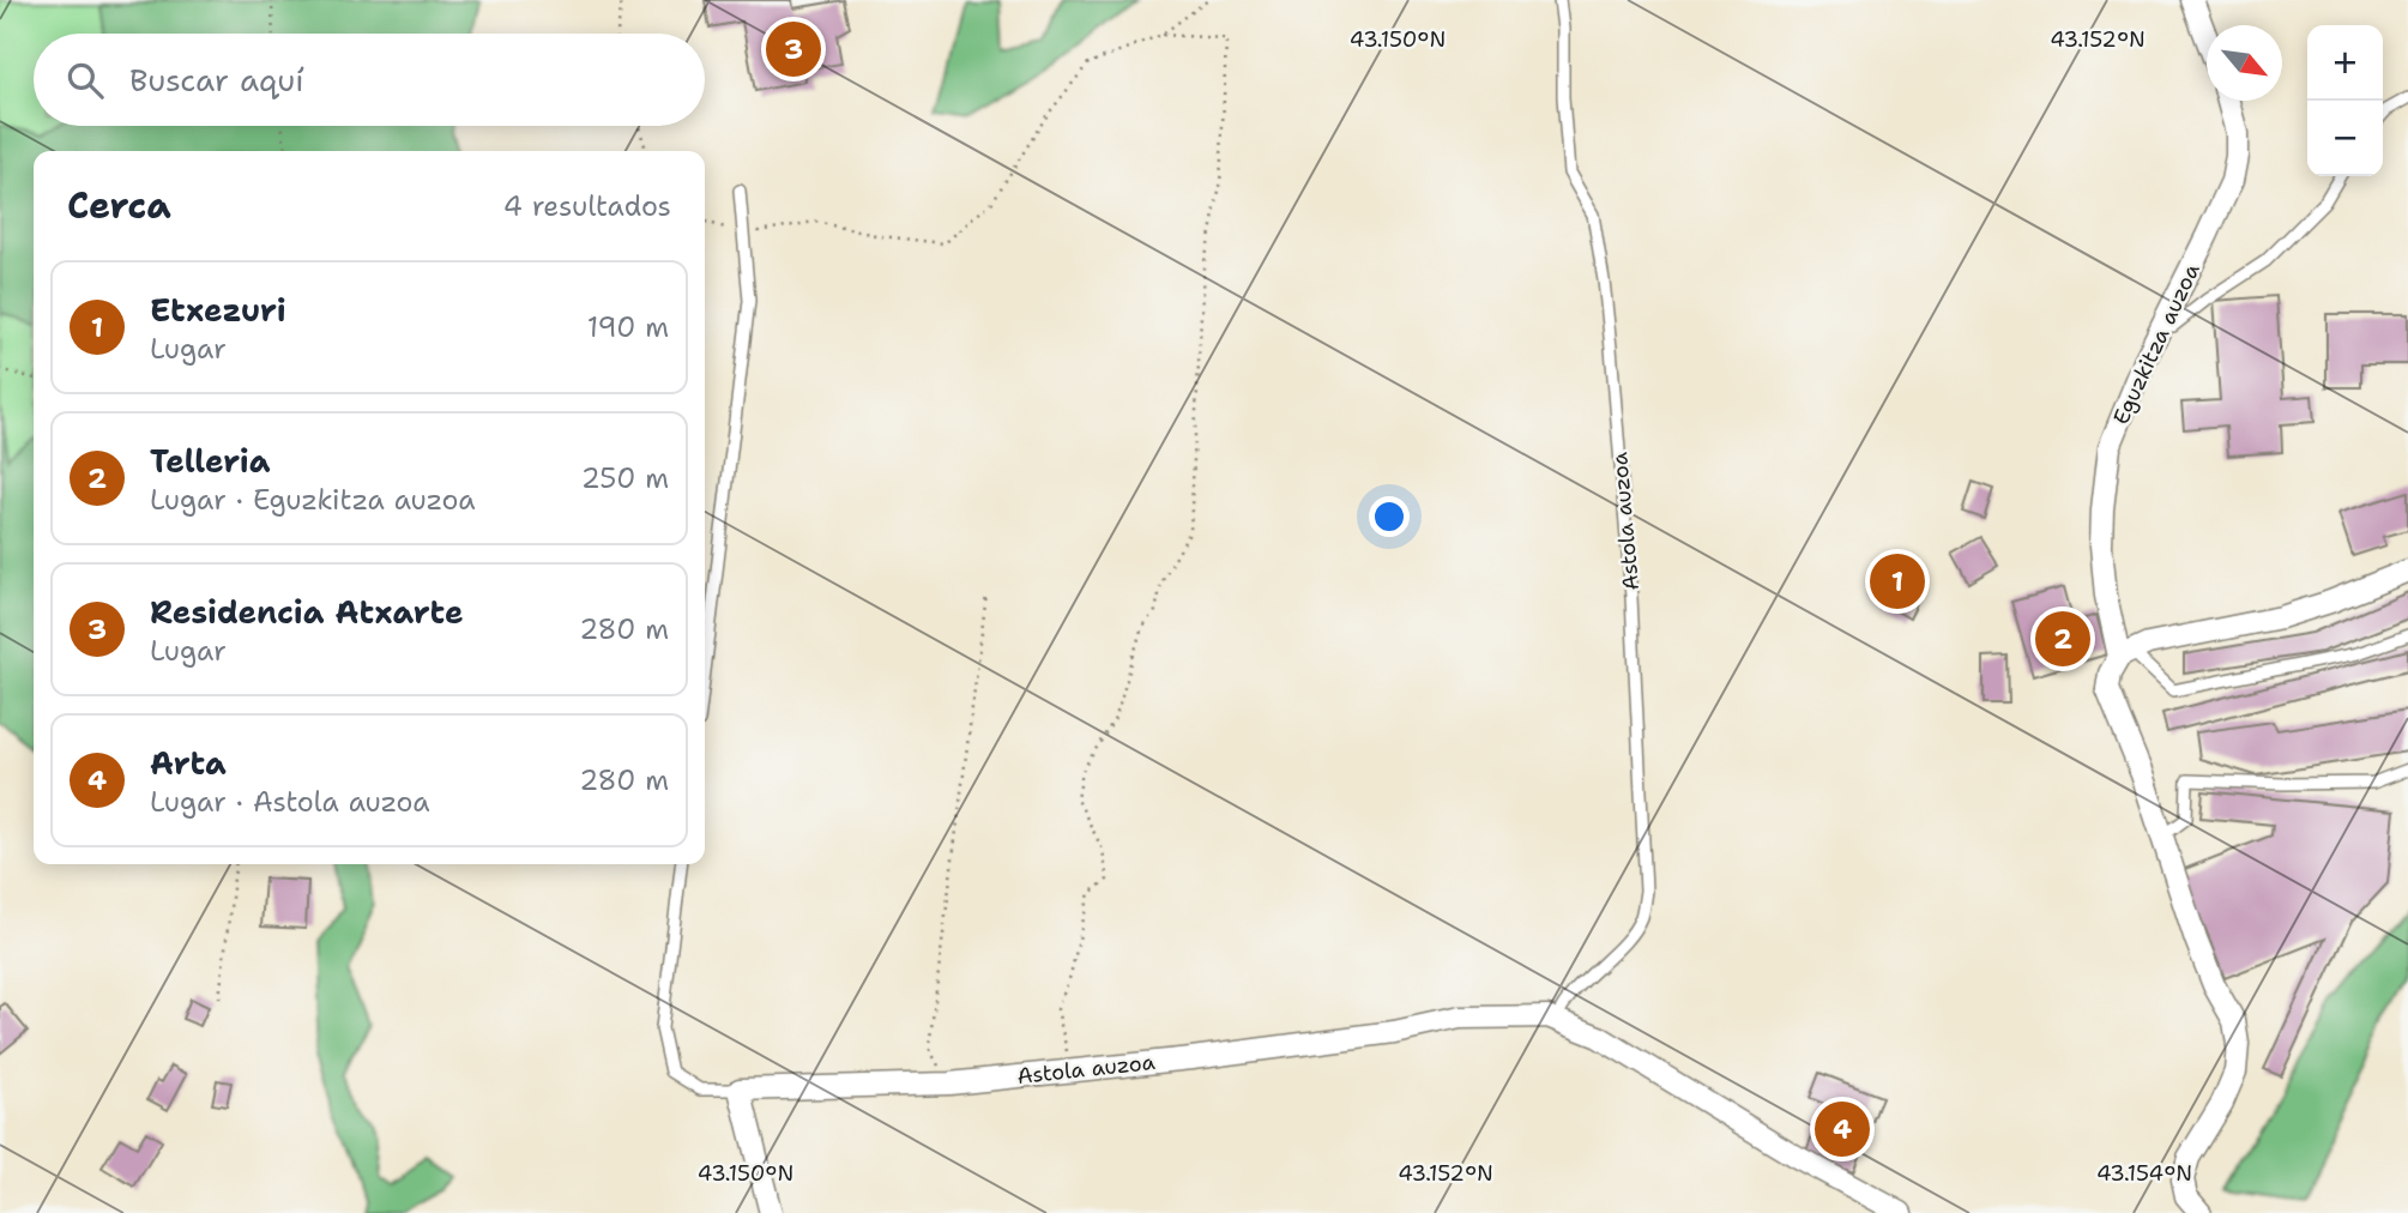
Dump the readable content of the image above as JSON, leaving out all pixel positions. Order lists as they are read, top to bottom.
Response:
{
  "streets": {
    "street": ["Eguzkitza auzoa", "Astola auzoa"]
  },
  "north": "bottom right",
  "page": {
    "pins": [
      "3",
      "1",
      "2",
      "4"
    ],
    "map_buttons": ["+", "−"],
    "search": "Buscar aquí",
    "heading": ["Cerca", "4 resultados"],
    "list": [
      {
        "mark": "1",
        "name": "Etxezuri",
        "note": "Lugar",
        "value": "190 m"
      },
      {
        "mark": "2",
        "name": "Telleria",
        "note": "Lugar · Eguzkitza auzoa",
        "value": "250 m"
      },
      {
        "mark": "3",
        "name": "Residencia Atxarte",
        "note": "Lugar",
        "value": "280 m"
      },
      {
        "mark": "4",
        "name": "Arta",
        "note": "Lugar · Astola auzoa",
        "value": "280 m"
      }
    ]
  },
  "coordinates": ["43.150°N", "43.152°N", "43.154°N"]
}
